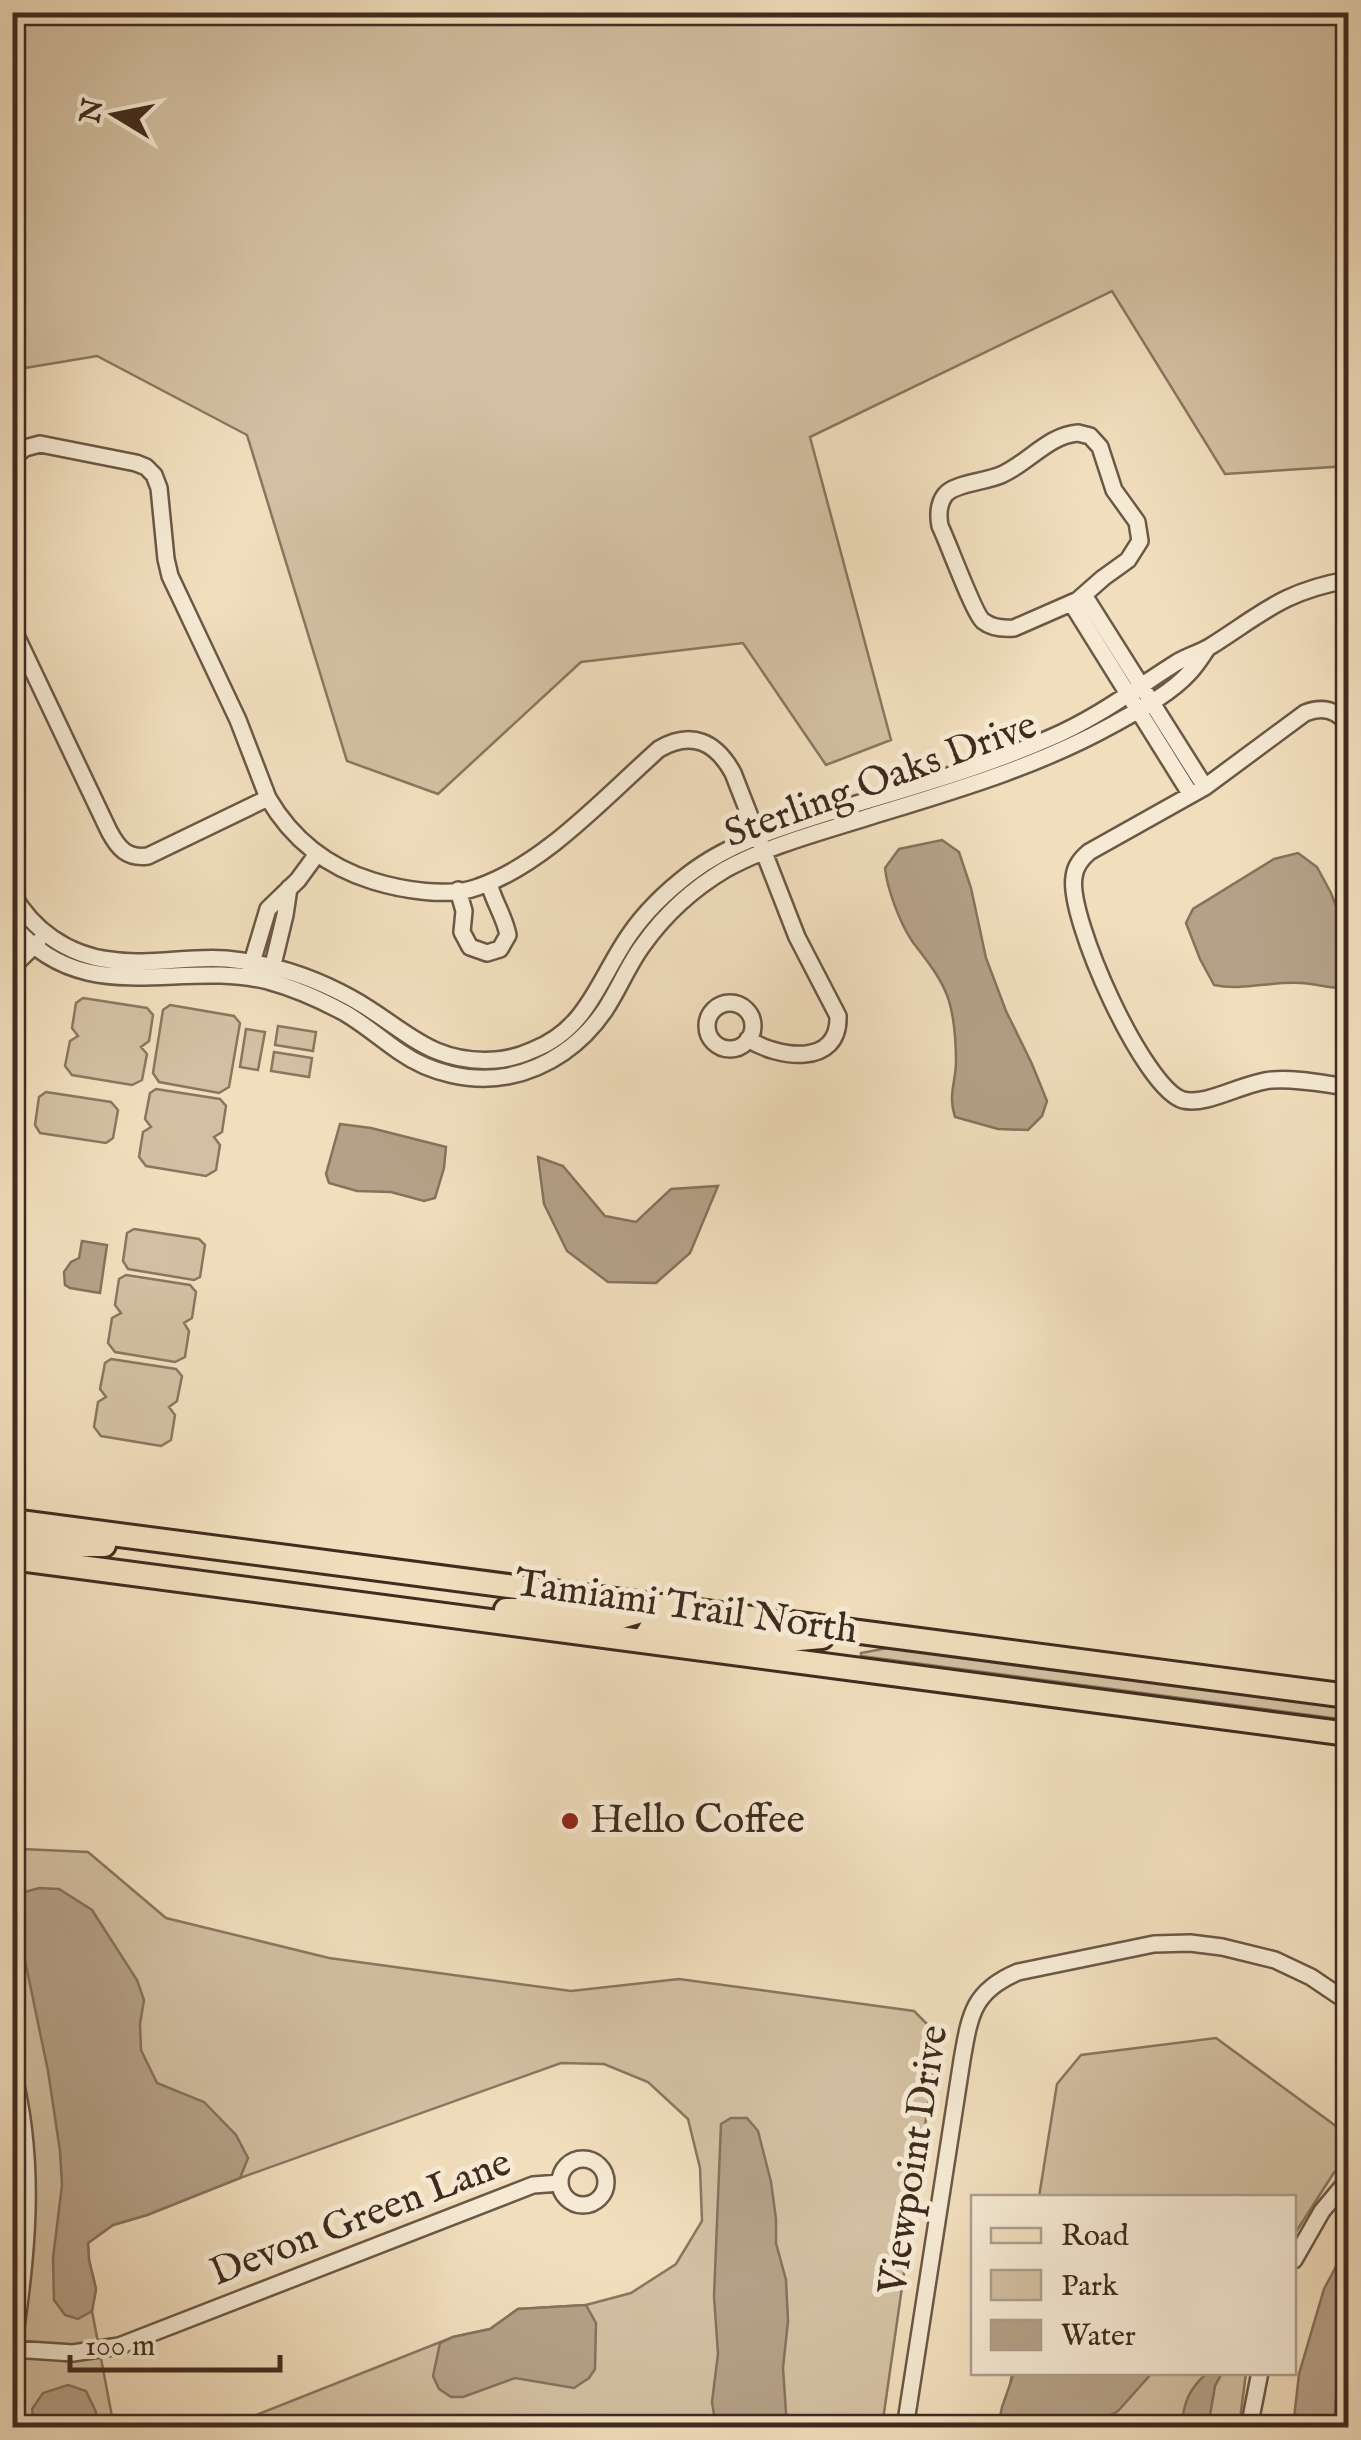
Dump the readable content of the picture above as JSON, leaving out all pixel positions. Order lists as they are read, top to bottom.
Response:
{
  "streets": {
    "main road": ["Tamiami Trail North"],
    "street": ["Sterling Oaks Drive", "Viewpoint Drive", "Devon Green Lane"]
  },
  "places": ["Hello Coffee"],
  "legend": ["Road", "Park", "Water"],
  "scale_bar": "100 m",
  "north": "left"
}
